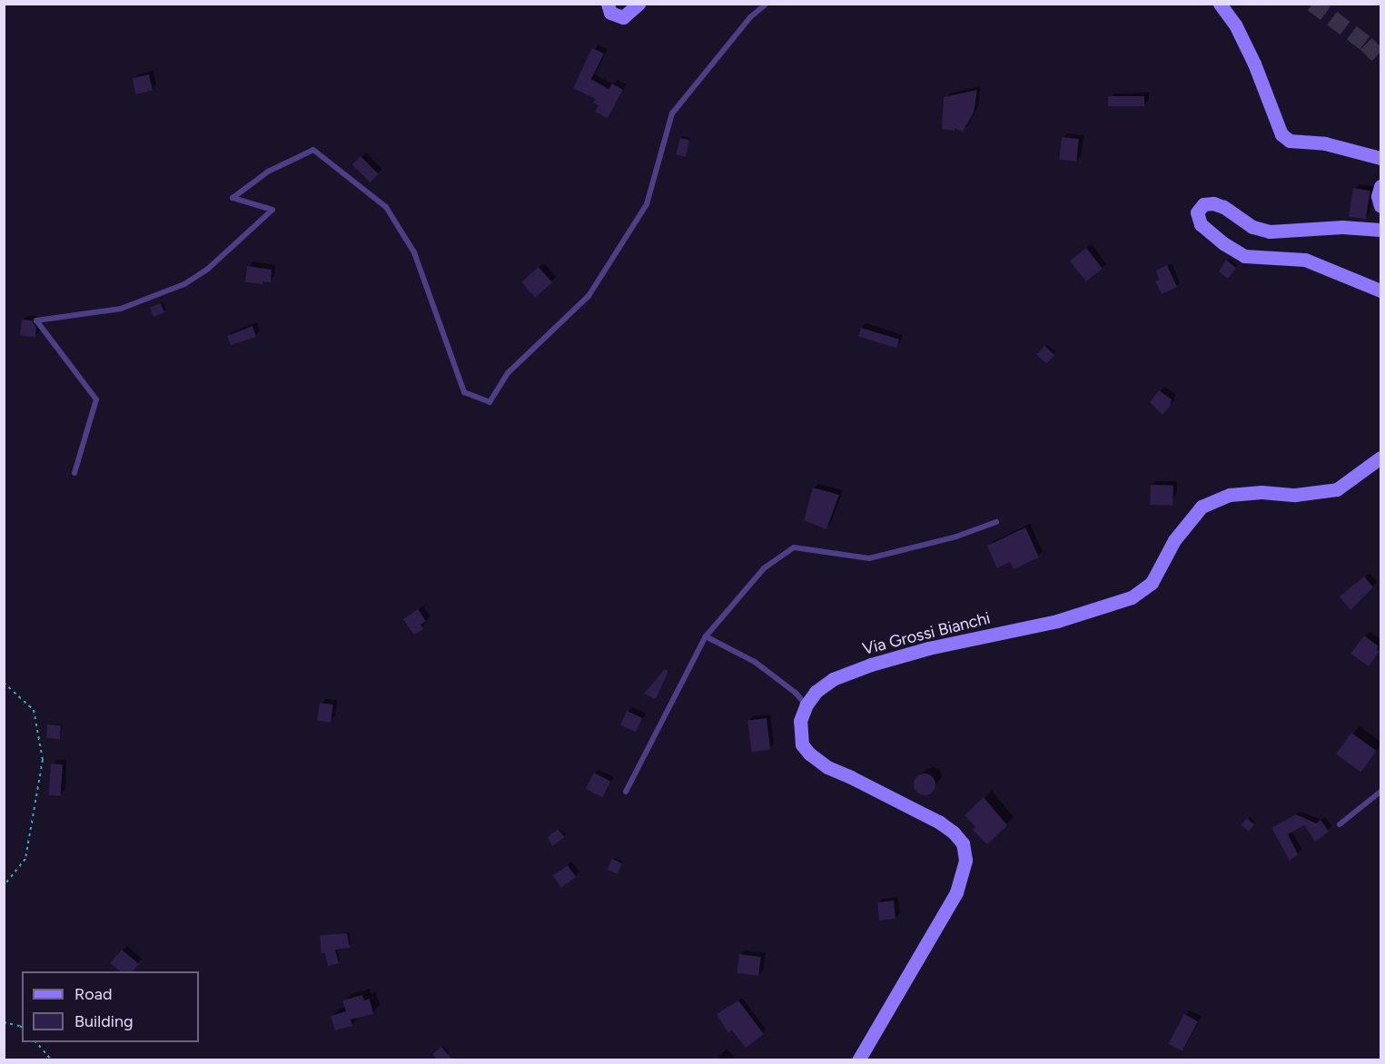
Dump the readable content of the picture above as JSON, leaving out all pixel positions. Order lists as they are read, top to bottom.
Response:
{
  "streets": {
    "main road": ["Via Grossi Bianchi"]
  },
  "legend": ["Road", "Building"]
}
